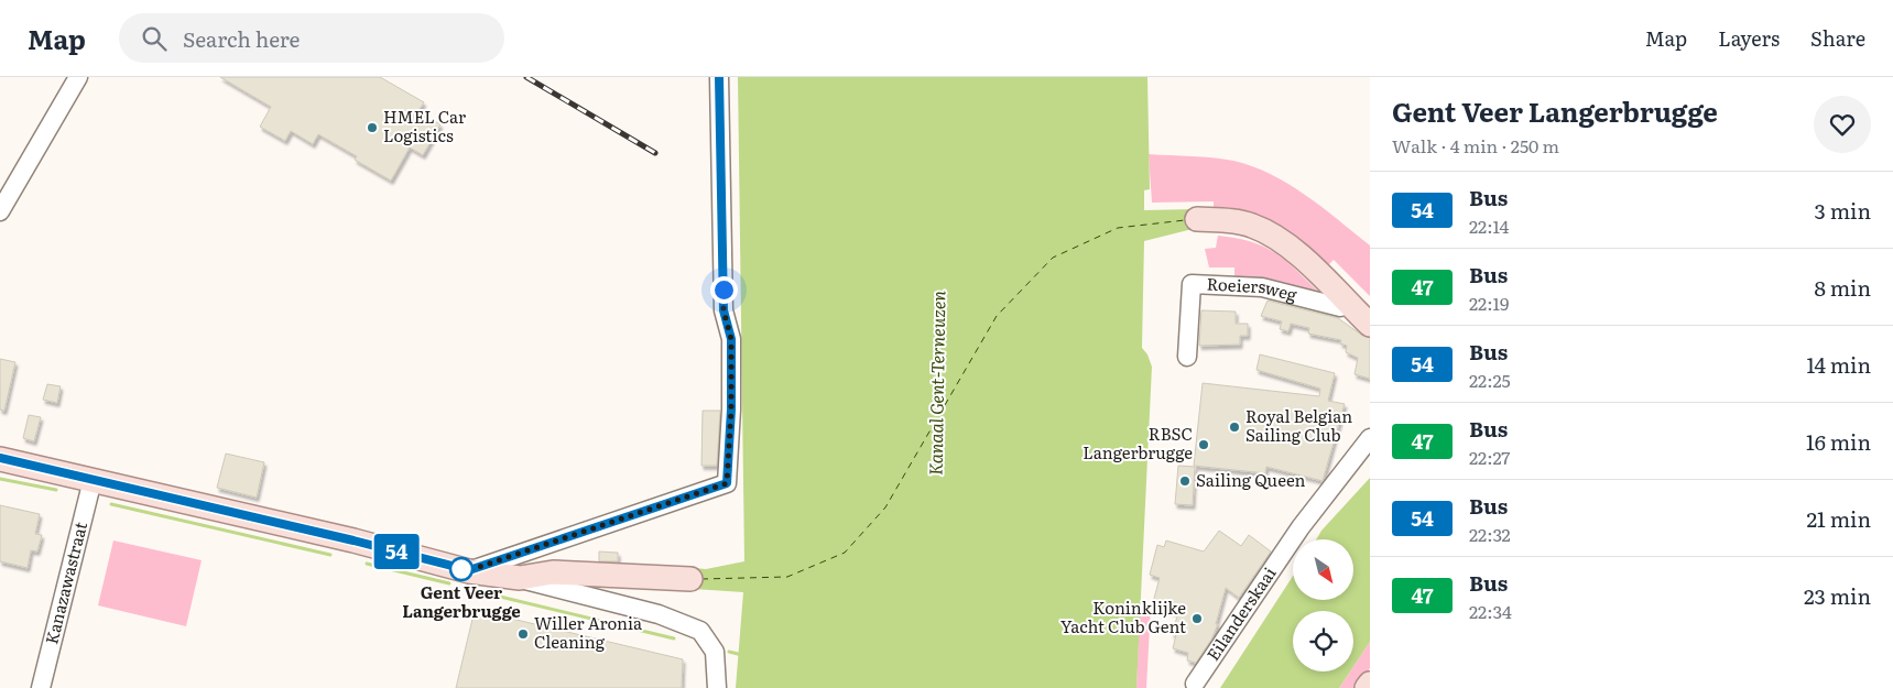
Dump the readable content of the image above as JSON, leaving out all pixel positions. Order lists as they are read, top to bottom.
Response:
{
  "streets": {
    "street": ["Roeiersweg", "Kanazawastraat", "Eilanderskaai"]
  },
  "water": ["Kanaal Gent-Terneuzen"],
  "places": [
    "HMEL Car Logistics",
    "Royal Belgian Sailing Club",
    "RBSC Langerbrugge",
    "Sailing Queen",
    "Gent Veer Langerbrugge",
    "Koninklijke Yacht Club Gent",
    "Willer Aronia Cleaning"
  ],
  "lines": ["bus line 54"],
  "north": "bottom right",
  "page": {
    "header": "Map",
    "search": "Search here",
    "nav": ["Map", "Layers", "Share"],
    "on_map": "54",
    "heading": ["Gent Veer Langerbrugge", "Walk · 4 min · 250 m"],
    "list": [
      {
        "mark": "54",
        "name": "Bus",
        "note": "22:14",
        "value": "3 min"
      },
      {
        "mark": "47",
        "name": "Bus",
        "note": "22:19",
        "value": "8 min"
      },
      {
        "mark": "54",
        "name": "Bus",
        "note": "22:25",
        "value": "14 min"
      },
      {
        "mark": "47",
        "name": "Bus",
        "note": "22:27",
        "value": "16 min"
      },
      {
        "mark": "54",
        "name": "Bus",
        "note": "22:32",
        "value": "21 min"
      },
      {
        "mark": "47",
        "name": "Bus",
        "note": "22:34",
        "value": "23 min"
      }
    ]
  }
}
